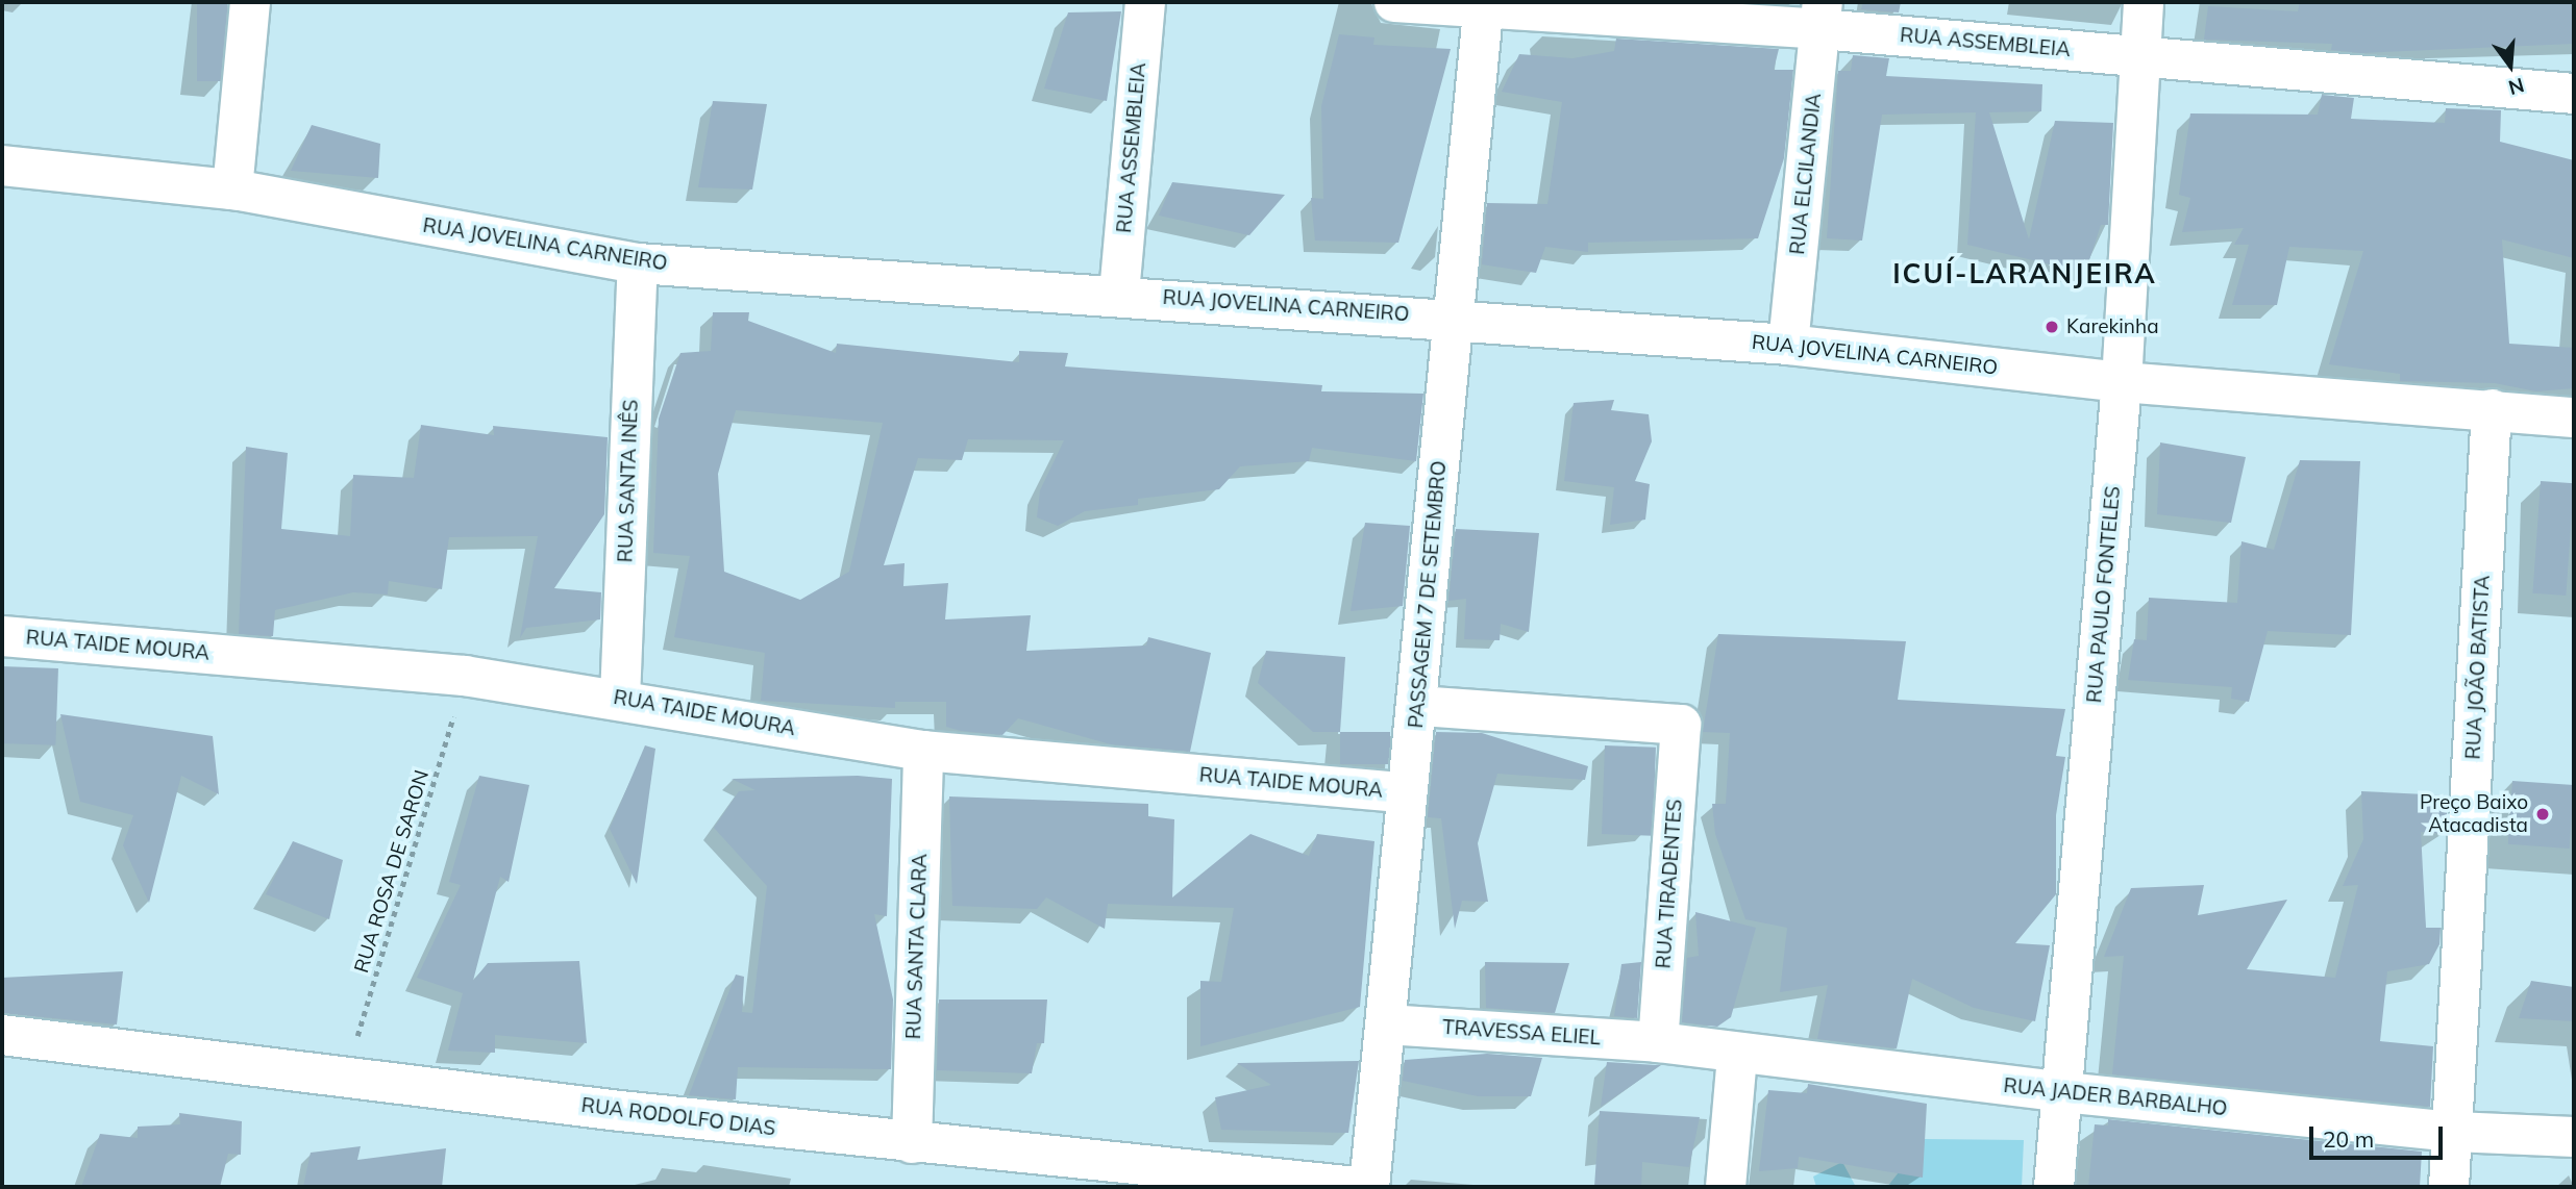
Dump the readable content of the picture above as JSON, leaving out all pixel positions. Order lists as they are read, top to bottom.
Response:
{
  "streets": {
    "street": [
      "RUA ASSEMBLEIA",
      "RUA ELCILANDIA",
      "RUA JOVELINA CARNEIRO",
      "RUA SANTA INÊS",
      "PASSAGEM 7 DE SETEMBRO",
      "RUA PAULO FONTELES",
      "RUA TAIDE MOURA",
      "RUA JOÃO BATISTA",
      "RUA TIRADENTES",
      "RUA SANTA CLARA",
      "TRAVESSA ELIEL",
      "RUA JADER BARBALHO",
      "RUA RODOLFO DIAS"
    ],
    "path": ["RUA ROSA DE SARON"]
  },
  "crossings": [
    ["RUA ASSEMBLEIA", "RUA ELCILANDIA"],
    ["RUA ASSEMBLEIA", "RUA JOVELINA CARNEIRO"],
    ["RUA ASSEMBLEIA", "PASSAGEM 7 DE SETEMBRO"],
    ["RUA ASSEMBLEIA", "RUA PAULO FONTELES"],
    ["RUA ELCILANDIA", "RUA JOVELINA CARNEIRO"],
    ["RUA JOVELINA CARNEIRO", "RUA SANTA INÊS"],
    ["RUA JOVELINA CARNEIRO", "PASSAGEM 7 DE SETEMBRO"],
    ["RUA JOVELINA CARNEIRO", "RUA PAULO FONTELES"],
    ["RUA JOVELINA CARNEIRO", "RUA JOÃO BATISTA"],
    ["RUA SANTA INÊS", "RUA TAIDE MOURA"],
    ["PASSAGEM 7 DE SETEMBRO", "RUA TAIDE MOURA"],
    ["PASSAGEM 7 DE SETEMBRO", "RUA TIRADENTES"],
    ["PASSAGEM 7 DE SETEMBRO", "TRAVESSA ELIEL"],
    ["RUA PAULO FONTELES", "RUA JADER BARBALHO"],
    ["RUA TAIDE MOURA", "RUA ROSA DE SARON"],
    ["RUA TAIDE MOURA", "RUA SANTA CLARA"],
    ["RUA JOÃO BATISTA", "RUA JADER BARBALHO"],
    ["RUA ROSA DE SARON", "RUA RODOLFO DIAS"],
    ["RUA TIRADENTES", "TRAVESSA ELIEL"],
    ["RUA TIRADENTES", "RUA JADER BARBALHO"],
    ["RUA SANTA CLARA", "RUA RODOLFO DIAS"],
    ["TRAVESSA ELIEL", "RUA JADER BARBALHO"]
  ],
  "districts": ["ICUÍ-LARANJEIRA"],
  "places": ["Karekinha", "Preço Baixo Atacadista"],
  "scale_bar": "20 m",
  "north": "bottom"
}
